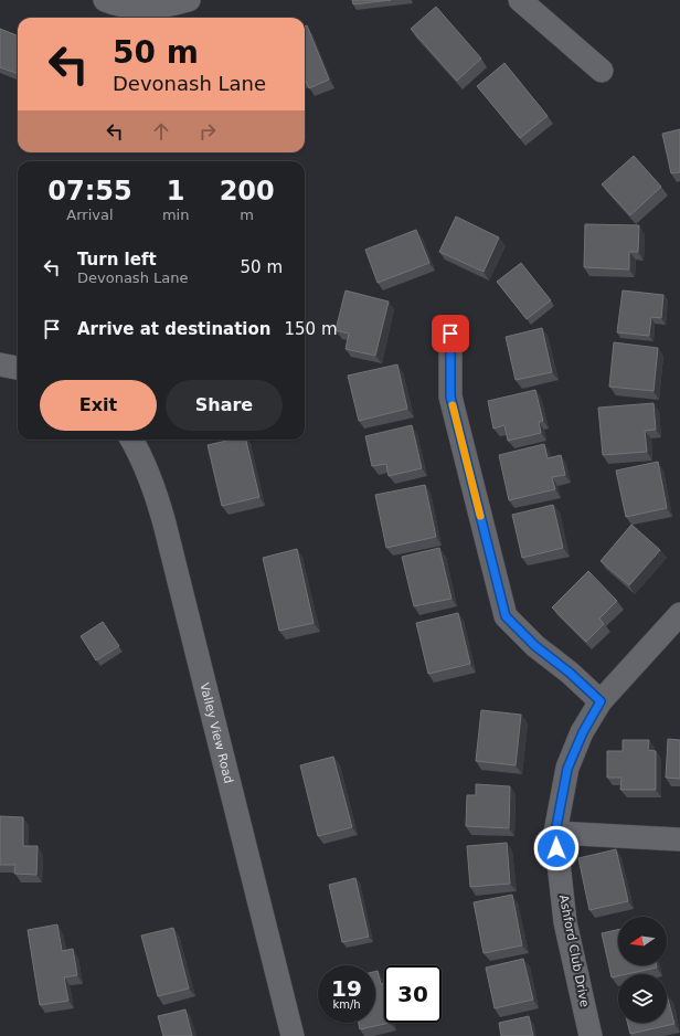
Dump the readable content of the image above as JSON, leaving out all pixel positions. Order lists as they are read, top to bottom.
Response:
{
  "streets": {
    "street": ["Valley View Road", "Ashford Club Drive"]
  },
  "north": "left",
  "page": {
    "turn": ["50 m", "Devonash Lane"],
    "eta": [
      "07:55",
      "Arrival",
      "1",
      "min",
      "200",
      "m"
    ],
    "list": [
      {
        "name": "Turn left",
        "note": "Devonash Lane",
        "value": "50 m"
      },
      {
        "name": "Arrive at destination",
        "value": "150 m"
      }
    ],
    "buttons": ["Exit", "Share"],
    "speed": "19 km/h",
    "limit": "30"
  }
}
